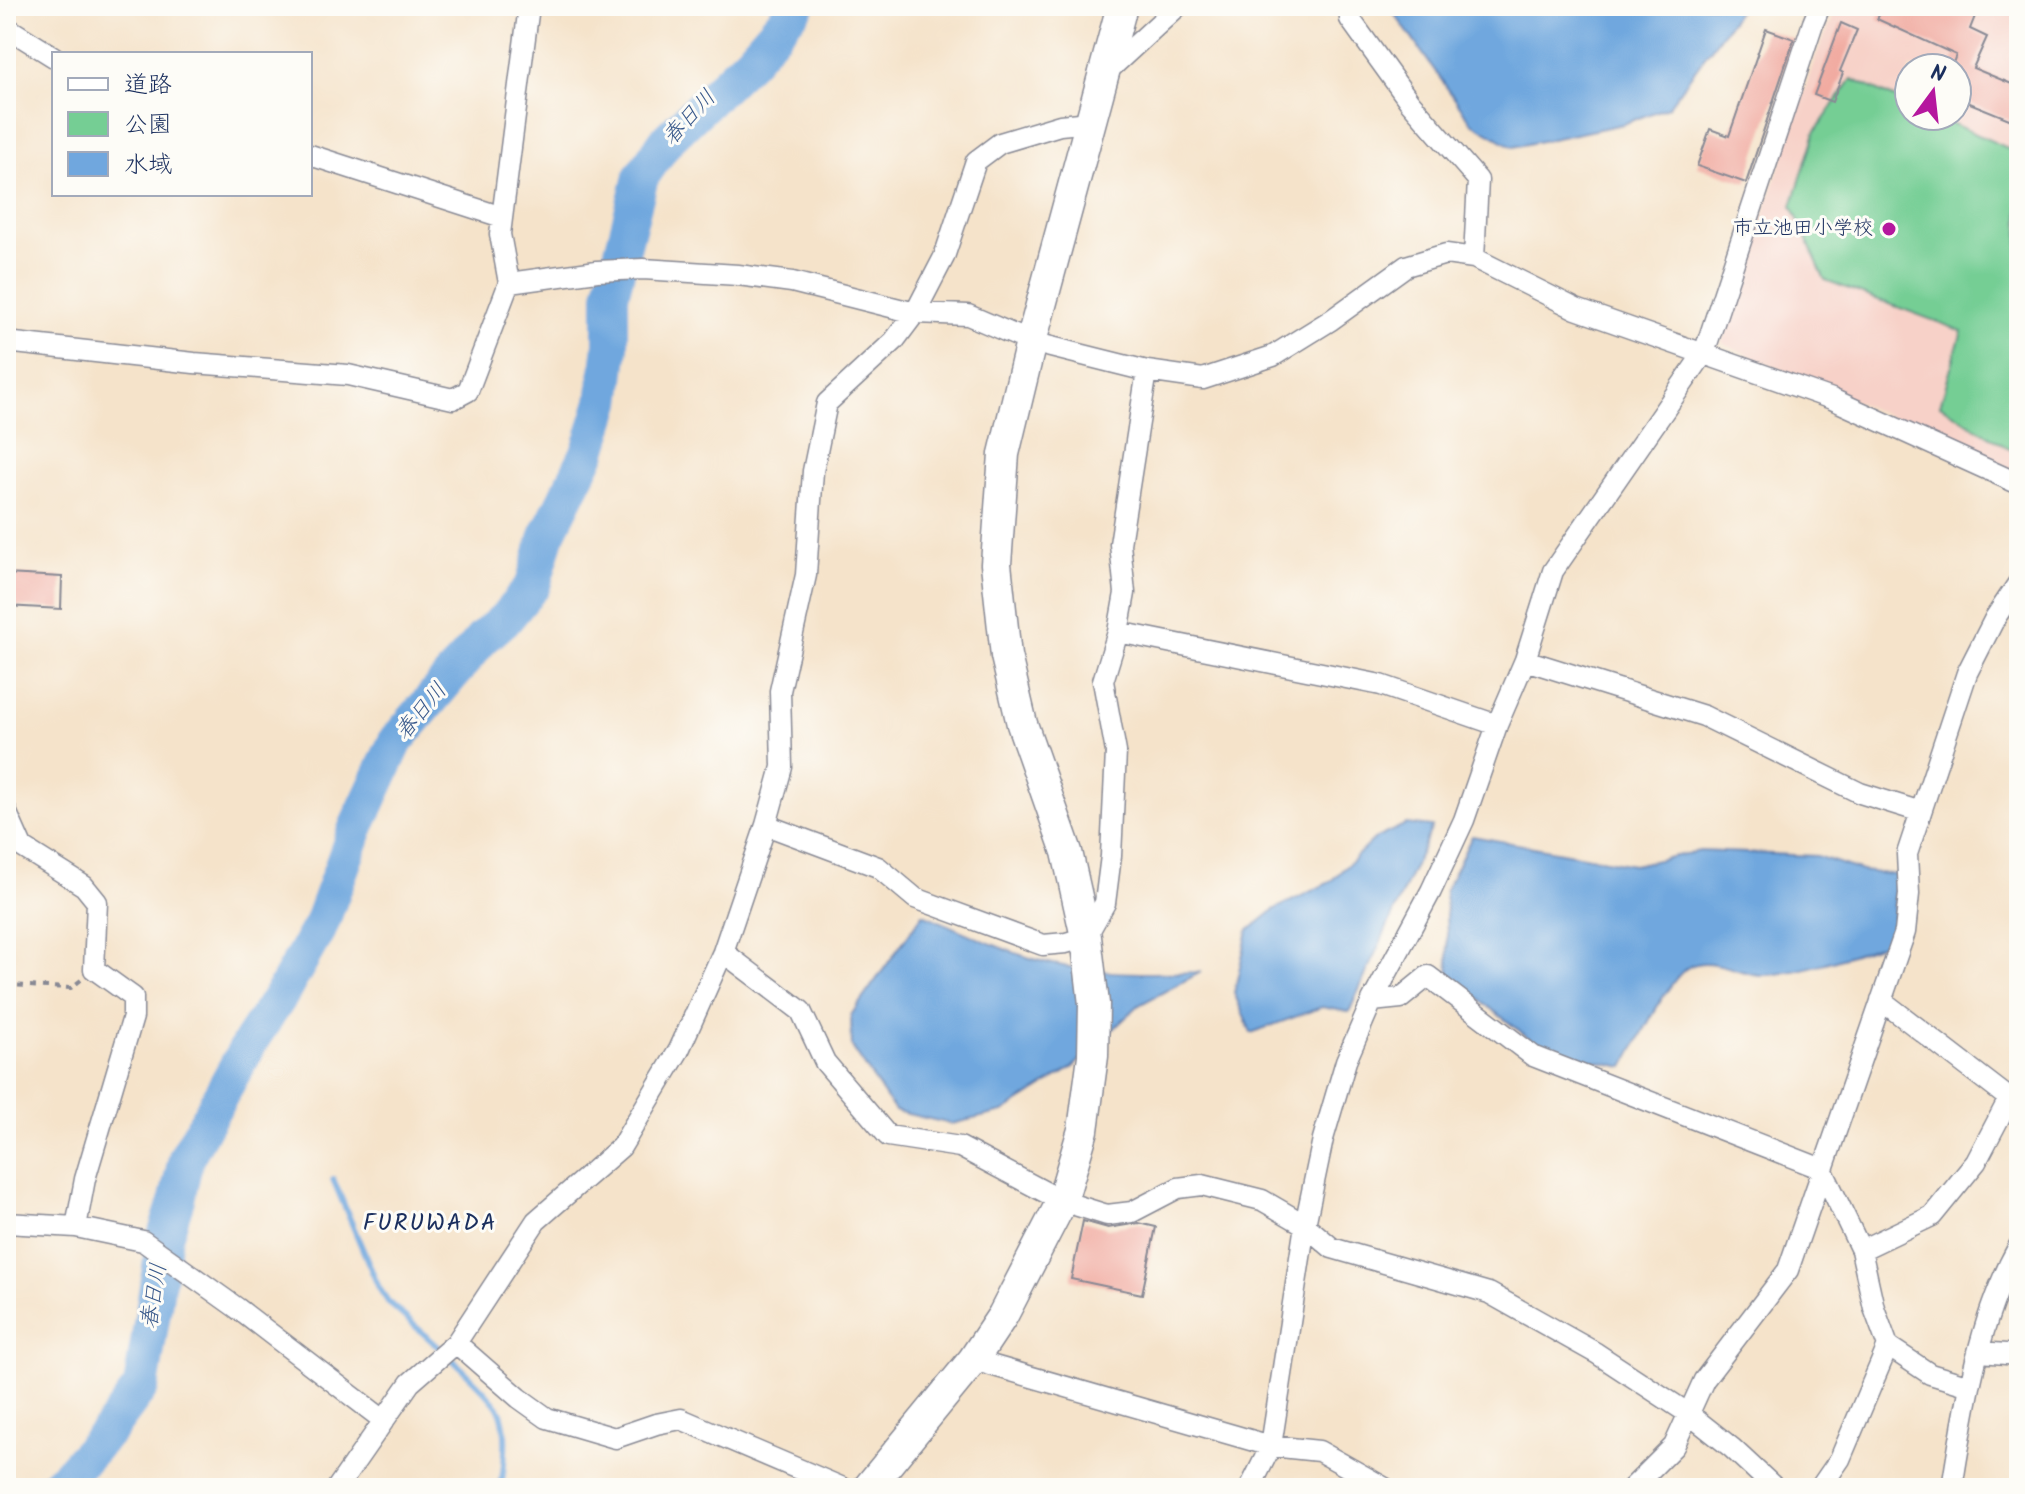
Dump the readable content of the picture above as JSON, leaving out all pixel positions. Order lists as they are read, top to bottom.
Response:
{
  "districts": ["FURUWADA"],
  "water": ["春日川"],
  "places": ["市立池田小学校"],
  "legend": ["道路", "公園", "水域"],
  "north": "top"
}
